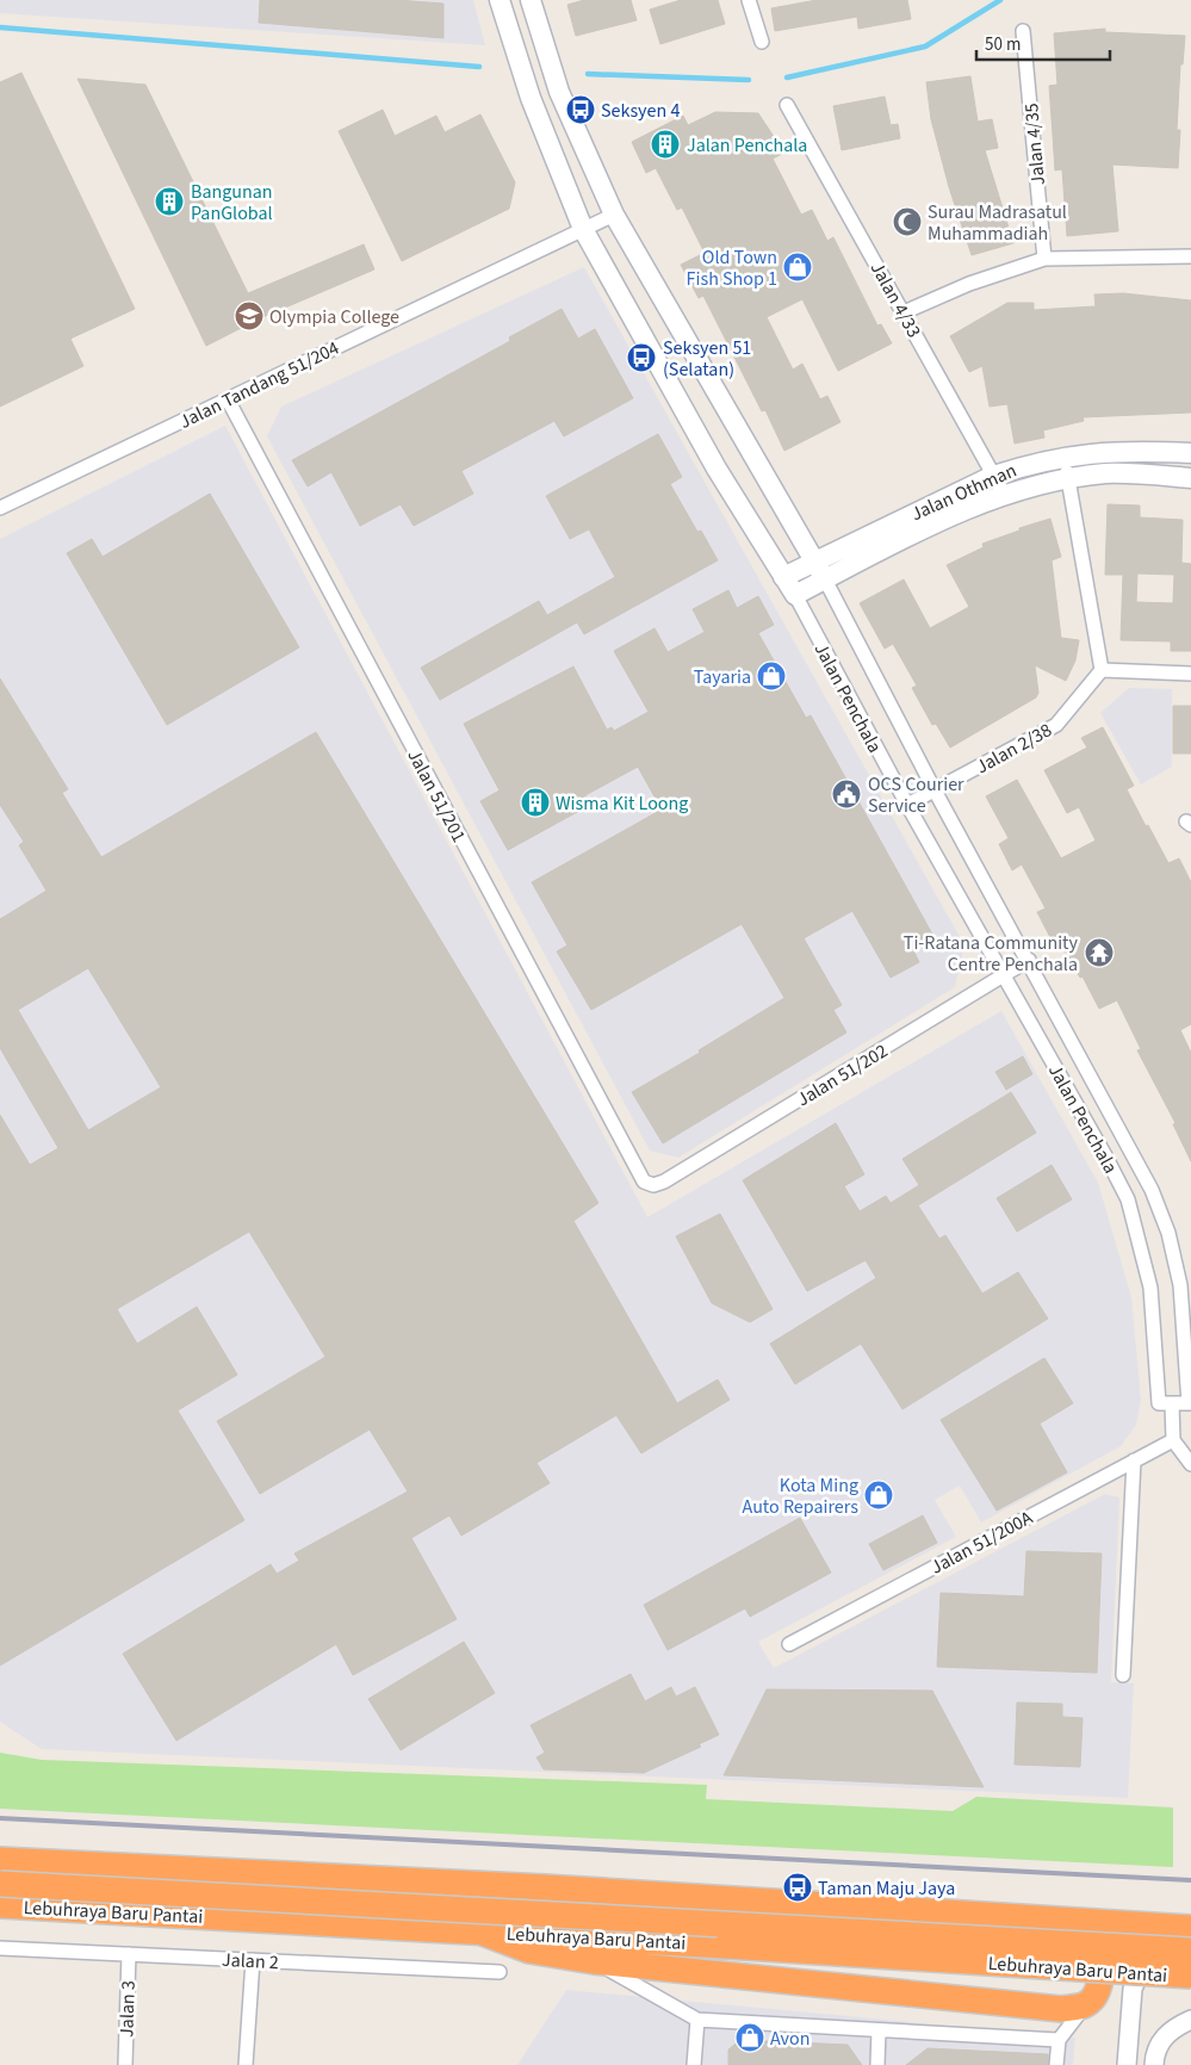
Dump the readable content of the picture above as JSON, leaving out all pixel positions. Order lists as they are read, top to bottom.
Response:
{
  "streets": {
    "highway": ["Lebuhraya Baru Pantai"],
    "main road": ["Jalan Othman", "Jalan Penchala"],
    "street": [
      "Jalan 4/35",
      "Jalan 4/33",
      "Jalan Tandang 51/204",
      "Jalan 2/38",
      "Jalan 51/201",
      "Jalan 51/202",
      "Jalan 51/200A",
      "Jalan 2",
      "Jalan 3"
    ]
  },
  "crossings": [
    ["Jalan 4/33", "Jalan Othman"],
    ["Jalan Tandang 51/204", "Jalan Penchala"],
    ["Jalan Tandang 51/204", "Jalan 51/201"],
    ["Jalan Othman", "Jalan Penchala"],
    ["Jalan Penchala", "Jalan 2/38"],
    ["Jalan Penchala", "Jalan 51/202"],
    ["Jalan Penchala", "Jalan 51/200A"],
    ["Jalan 51/201", "Jalan 51/202"],
    ["Jalan 2", "Jalan 3"]
  ],
  "places": {
    "bus stop": ["Seksyen 4", "Seksyen 51 (Selatan)", "Taman Maju Jaya"],
    "building": ["Jalan Penchala", "Bangunan PanGlobal", "Wisma Kit Loong"],
    "mosque": ["Surau Madrasatul Muhammadiah"],
    "shop": [
      "Old Town Fish Shop 1",
      "Tayaria",
      "Kota Ming Auto Repairers",
      "Avon"
    ],
    "school or university": ["Olympia College"],
    "public building": ["OCS Courier Service"],
    "temple": ["Ti-Ratana Community Centre Penchala"]
  },
  "scale_bar": "50 m"
}
